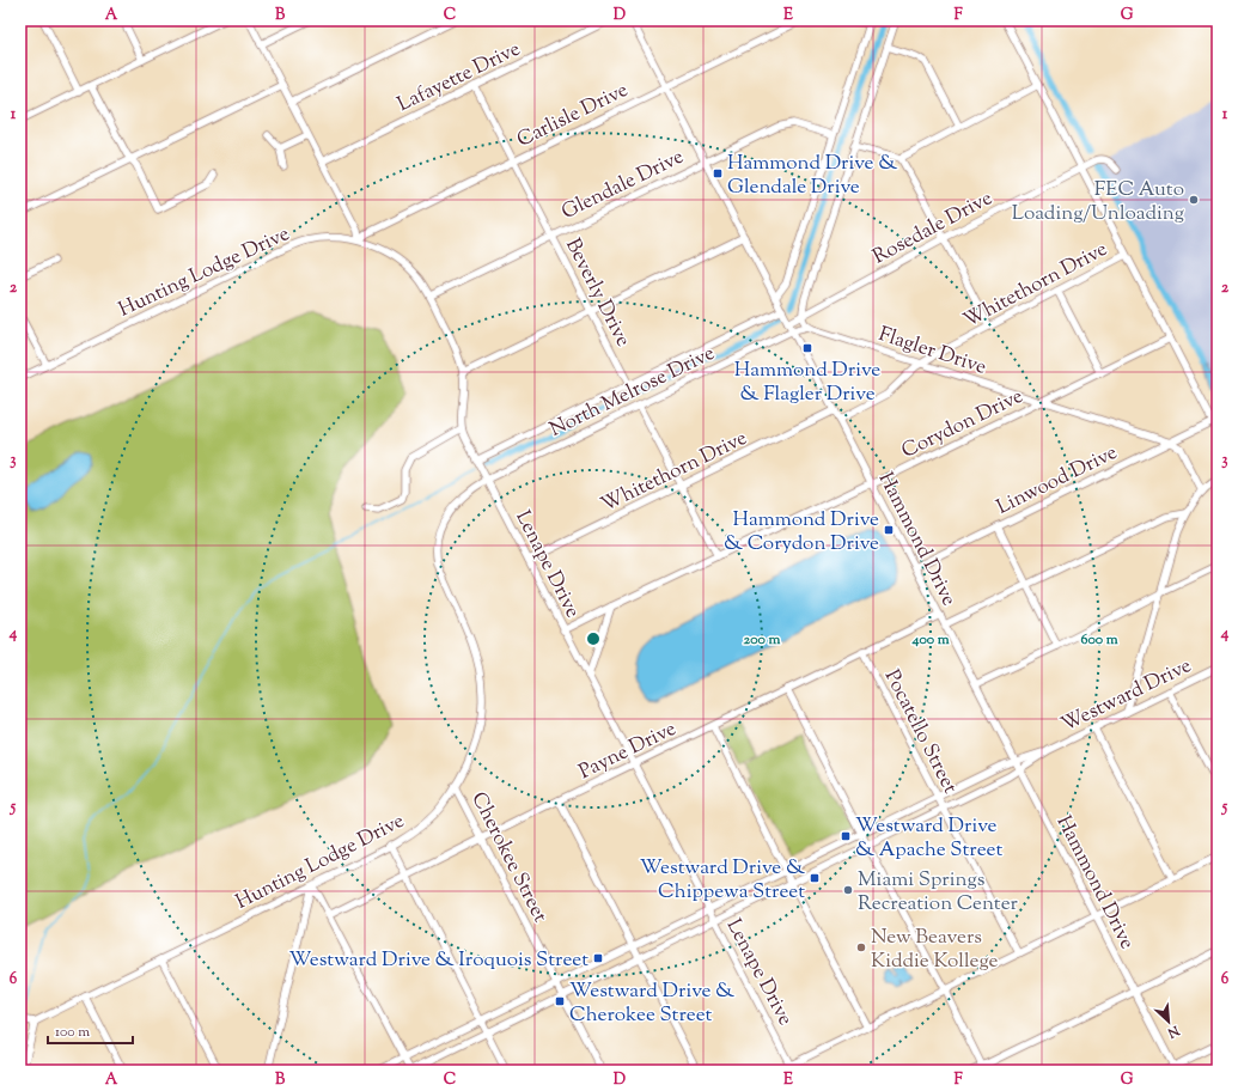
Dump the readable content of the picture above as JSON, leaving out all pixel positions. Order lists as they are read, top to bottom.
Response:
{
  "streets": {
    "street": [
      "Lafayette Drive",
      "Carlisle Drive",
      "Glendale Drive",
      "Rosedale Drive",
      "Hunting Lodge Drive",
      "Whitethorn Drive",
      "Beverly Drive",
      "Flagler Drive",
      "North Melrose Drive",
      "Corydon Drive",
      "Linwood Drive",
      "Hammond Drive",
      "Lenape Drive",
      "Westward Drive",
      "Pocatello Street",
      "Payne Drive",
      "Cherokee Street"
    ]
  },
  "crossings": [
    ["Lafayette Drive", "Beverly Drive"],
    ["Carlisle Drive", "Hunting Lodge Drive"],
    ["Carlisle Drive", "Beverly Drive"],
    ["Carlisle Drive", "Hammond Drive"],
    ["Glendale Drive", "Hunting Lodge Drive"],
    ["Glendale Drive", "Beverly Drive"],
    ["Glendale Drive", "Hammond Drive"],
    ["Rosedale Drive", "Hammond Drive"],
    ["Hunting Lodge Drive", "North Melrose Drive"],
    ["Hunting Lodge Drive", "Lenape Drive"],
    ["Hunting Lodge Drive", "Cherokee Street"],
    ["Whitethorn Drive", "Flagler Drive"],
    ["Whitethorn Drive", "Hammond Drive"],
    ["Whitethorn Drive", "Lenape Drive"],
    ["Flagler Drive", "North Melrose Drive"],
    ["Flagler Drive", "Corydon Drive"],
    ["Flagler Drive", "Linwood Drive"],
    ["North Melrose Drive", "Hammond Drive"],
    ["North Melrose Drive", "Lenape Drive"],
    ["Corydon Drive", "Hammond Drive"],
    ["Corydon Drive", "Lenape Drive"],
    ["Linwood Drive", "Hammond Drive"],
    ["Hammond Drive", "Westward Drive"],
    ["Hammond Drive", "Payne Drive"],
    ["Lenape Drive", "Westward Drive"],
    ["Lenape Drive", "Payne Drive"],
    ["Westward Drive", "Pocatello Street"],
    ["Westward Drive", "Cherokee Street"],
    ["Pocatello Street", "Payne Drive"],
    ["Payne Drive", "Cherokee Street"]
  ],
  "places": {
    "transit": [
      "Hammond Drive & Glendale Drive",
      "Hammond Drive & Flagler Drive",
      "Hammond Drive & Corydon Drive",
      "Westward Drive & Apache Street",
      "Westward Drive & Chippewa Street",
      "Westward Drive & Iroquois Street",
      "Westward Drive & Cherokee Street"
    ],
    "other": ["FEC Auto Loading/Unloading", "Miami Springs Recreation Center", "New Beavers Kiddie Kollege"]
  },
  "scale_bar": "100 m",
  "north": "bottom right",
  "grid": {
    "columns": [
      "A",
      "B",
      "C",
      "D",
      "E",
      "F",
      "G"
    ],
    "rows": [
      "1",
      "2",
      "3",
      "4",
      "5",
      "6"
    ]
  },
  "rings": ["200 m", "400 m", "600 m"]
}
